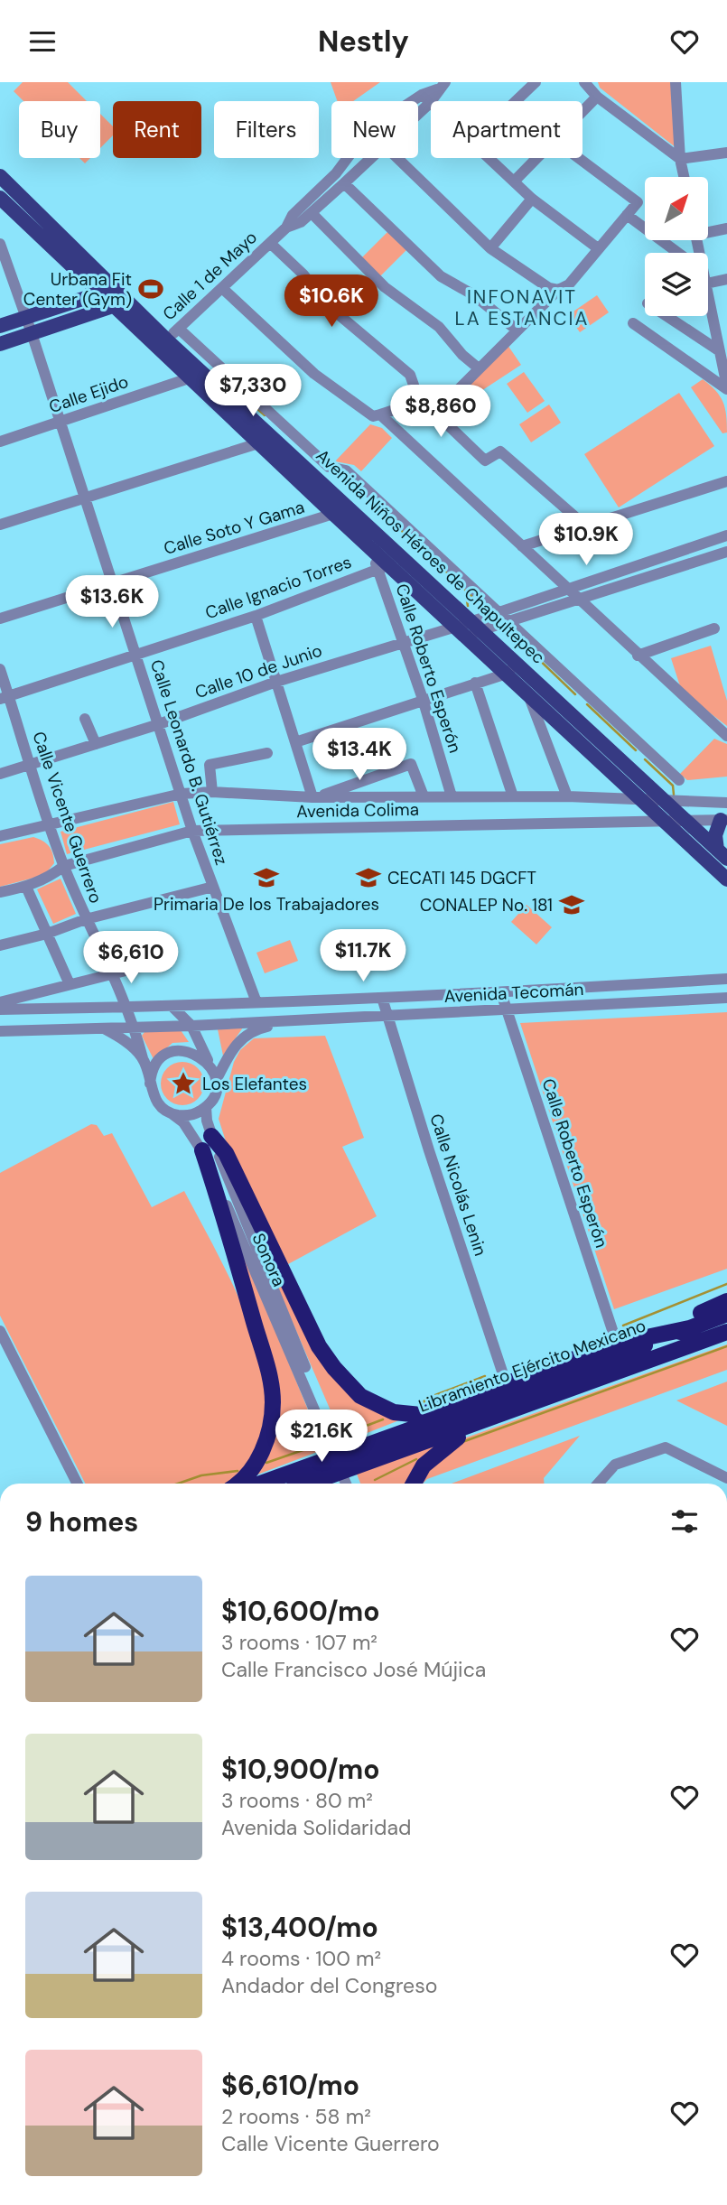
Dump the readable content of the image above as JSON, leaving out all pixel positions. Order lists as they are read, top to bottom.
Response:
{
  "streets": {
    "highway": ["Libramiento Ejército Mexicano"],
    "main road": ["Avenida Niños Héroes de Chapultepec"],
    "street": [
      "Calle 1 de Mayo",
      "Calle Ejido",
      "Calle Soto Y Gama",
      "Calle Ignacio Torres",
      "Calle Roberto Esperón",
      "Calle 10 de Junio",
      "Calle Leonardo B. Gutiérrez",
      "Avenida Colima",
      "Calle Vicente Guerrero",
      "Avenida Tecomán",
      "Calle Nicolás Lenin",
      "Sonora"
    ]
  },
  "crossings": [
    ["Calle 1 de Mayo", "Avenida Niños Héroes de Chapultepec"],
    ["Calle Ejido", "Avenida Niños Héroes de Chapultepec"],
    ["Calle Ejido", "Calle Leonardo B. Gutiérrez"],
    ["Calle Soto Y Gama", "Avenida Niños Héroes de Chapultepec"],
    ["Calle Soto Y Gama", "Calle Leonardo B. Gutiérrez"],
    ["Avenida Niños Héroes de Chapultepec", "Calle Ignacio Torres"],
    ["Avenida Niños Héroes de Chapultepec", "Calle Roberto Esperón"],
    ["Avenida Niños Héroes de Chapultepec", "Calle 10 de Junio"],
    ["Avenida Niños Héroes de Chapultepec", "Avenida Colima"],
    ["Calle Ignacio Torres", "Calle Roberto Esperón"],
    ["Calle Ignacio Torres", "Calle Leonardo B. Gutiérrez"],
    ["Calle Ignacio Torres", "Calle Vicente Guerrero"],
    ["Calle Roberto Esperón", "Calle 10 de Junio"],
    ["Calle Roberto Esperón", "Avenida Colima"],
    ["Calle Roberto Esperón", "Avenida Tecomán"],
    ["Calle 10 de Junio", "Calle Leonardo B. Gutiérrez"],
    ["Calle 10 de Junio", "Calle Vicente Guerrero"],
    ["Calle Leonardo B. Gutiérrez", "Avenida Colima"],
    ["Calle Leonardo B. Gutiérrez", "Avenida Tecomán"],
    ["Avenida Colima", "Calle Vicente Guerrero"],
    ["Calle Vicente Guerrero", "Avenida Tecomán"],
    ["Calle Vicente Guerrero", "Sonora"],
    ["Avenida Tecomán", "Calle Nicolás Lenin"]
  ],
  "districts": ["INFONAVIT LA ESTANCIA"],
  "places": {
    "sports": ["Urbana Fit Center (Gym)"],
    "school or university": ["Primaria De los Trabajadores", "CECATI 145 DGCFT", "CONALEP No. 181"],
    "place": ["Los Elefantes"]
  },
  "north": "top right",
  "page": {
    "header": "Nestly",
    "chip": [
      "Buy",
      "Rent",
      "Filters",
      "New",
      "Apartment"
    ],
    "price": [
      "$10.6K",
      "$7,330",
      "$8,860",
      "$10.9K",
      "$13.6K",
      "$13.4K",
      "$11.7K",
      "$6,610",
      "$21.6K"
    ],
    "heading": "9 homes",
    "list": [
      {
        "name": "$10,600/mo",
        "note": "3 rooms · 107 m² · Calle Francisco José Mújica"
      },
      {
        "name": "$10,900/mo",
        "note": "3 rooms · 80 m² · Avenida Solidaridad"
      },
      {
        "name": "$13,400/mo",
        "note": "4 rooms · 100 m² · Andador del Congreso"
      },
      {
        "name": "$6,610/mo",
        "note": "2 rooms · 58 m² · Calle Vicente Guerrero"
      }
    ]
  }
}
